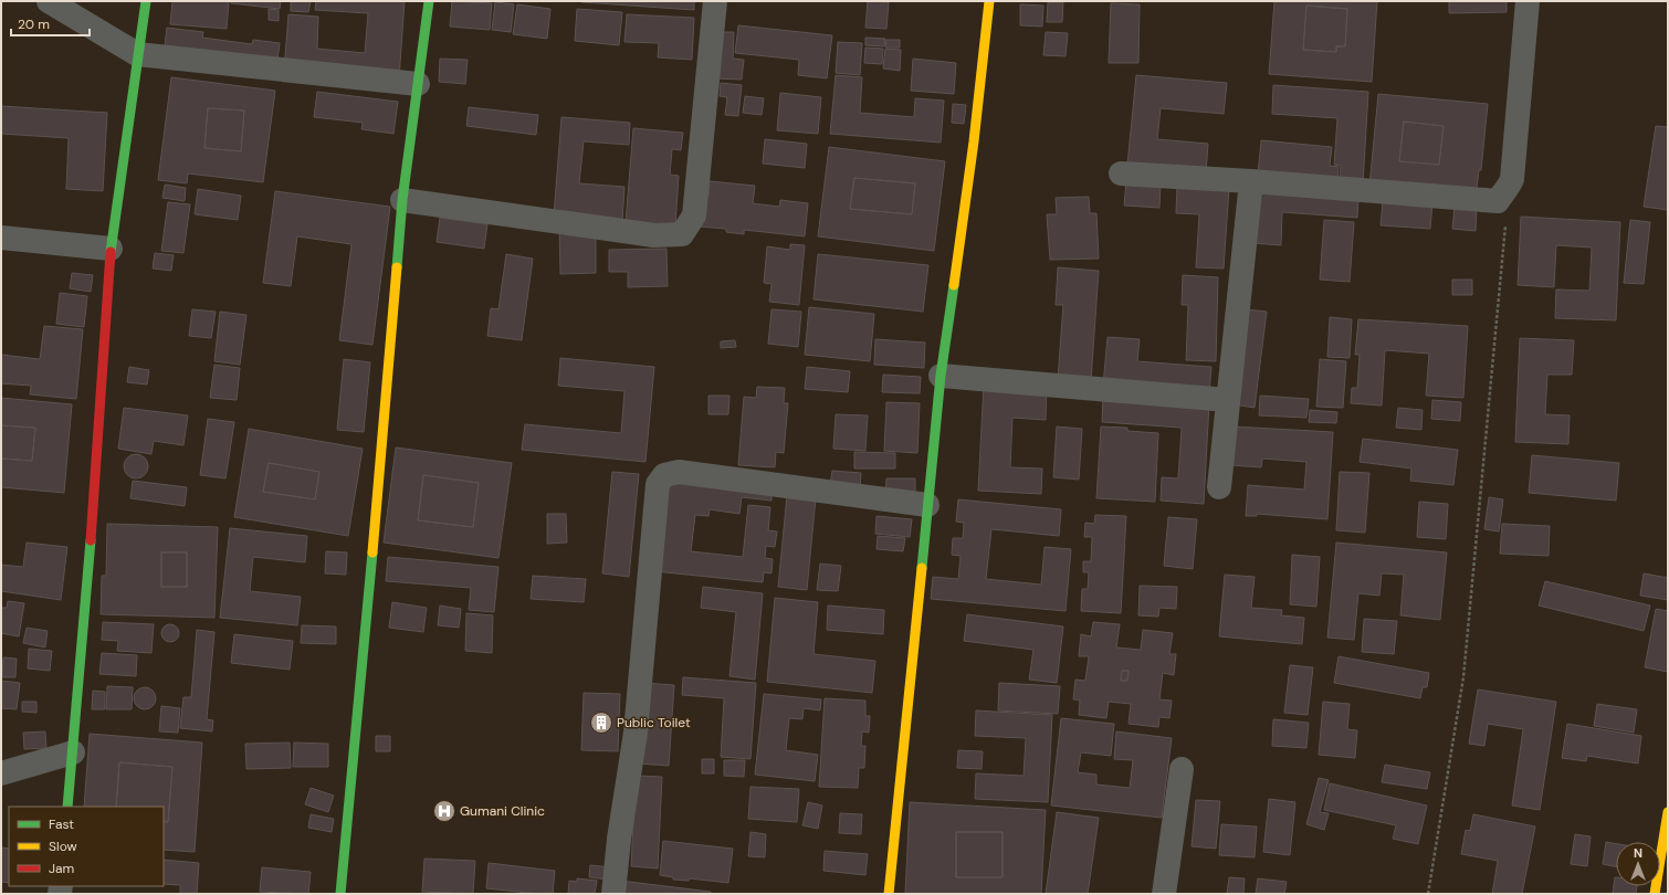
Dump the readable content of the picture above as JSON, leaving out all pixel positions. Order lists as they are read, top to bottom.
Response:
{
  "places": {
    "building": ["Public Toilet"],
    "hospital": ["Gumani Clinic"]
  },
  "legend": ["Fast", "Slow", "Jam"],
  "scale_bar": "20 m",
  "north": "top"
}
